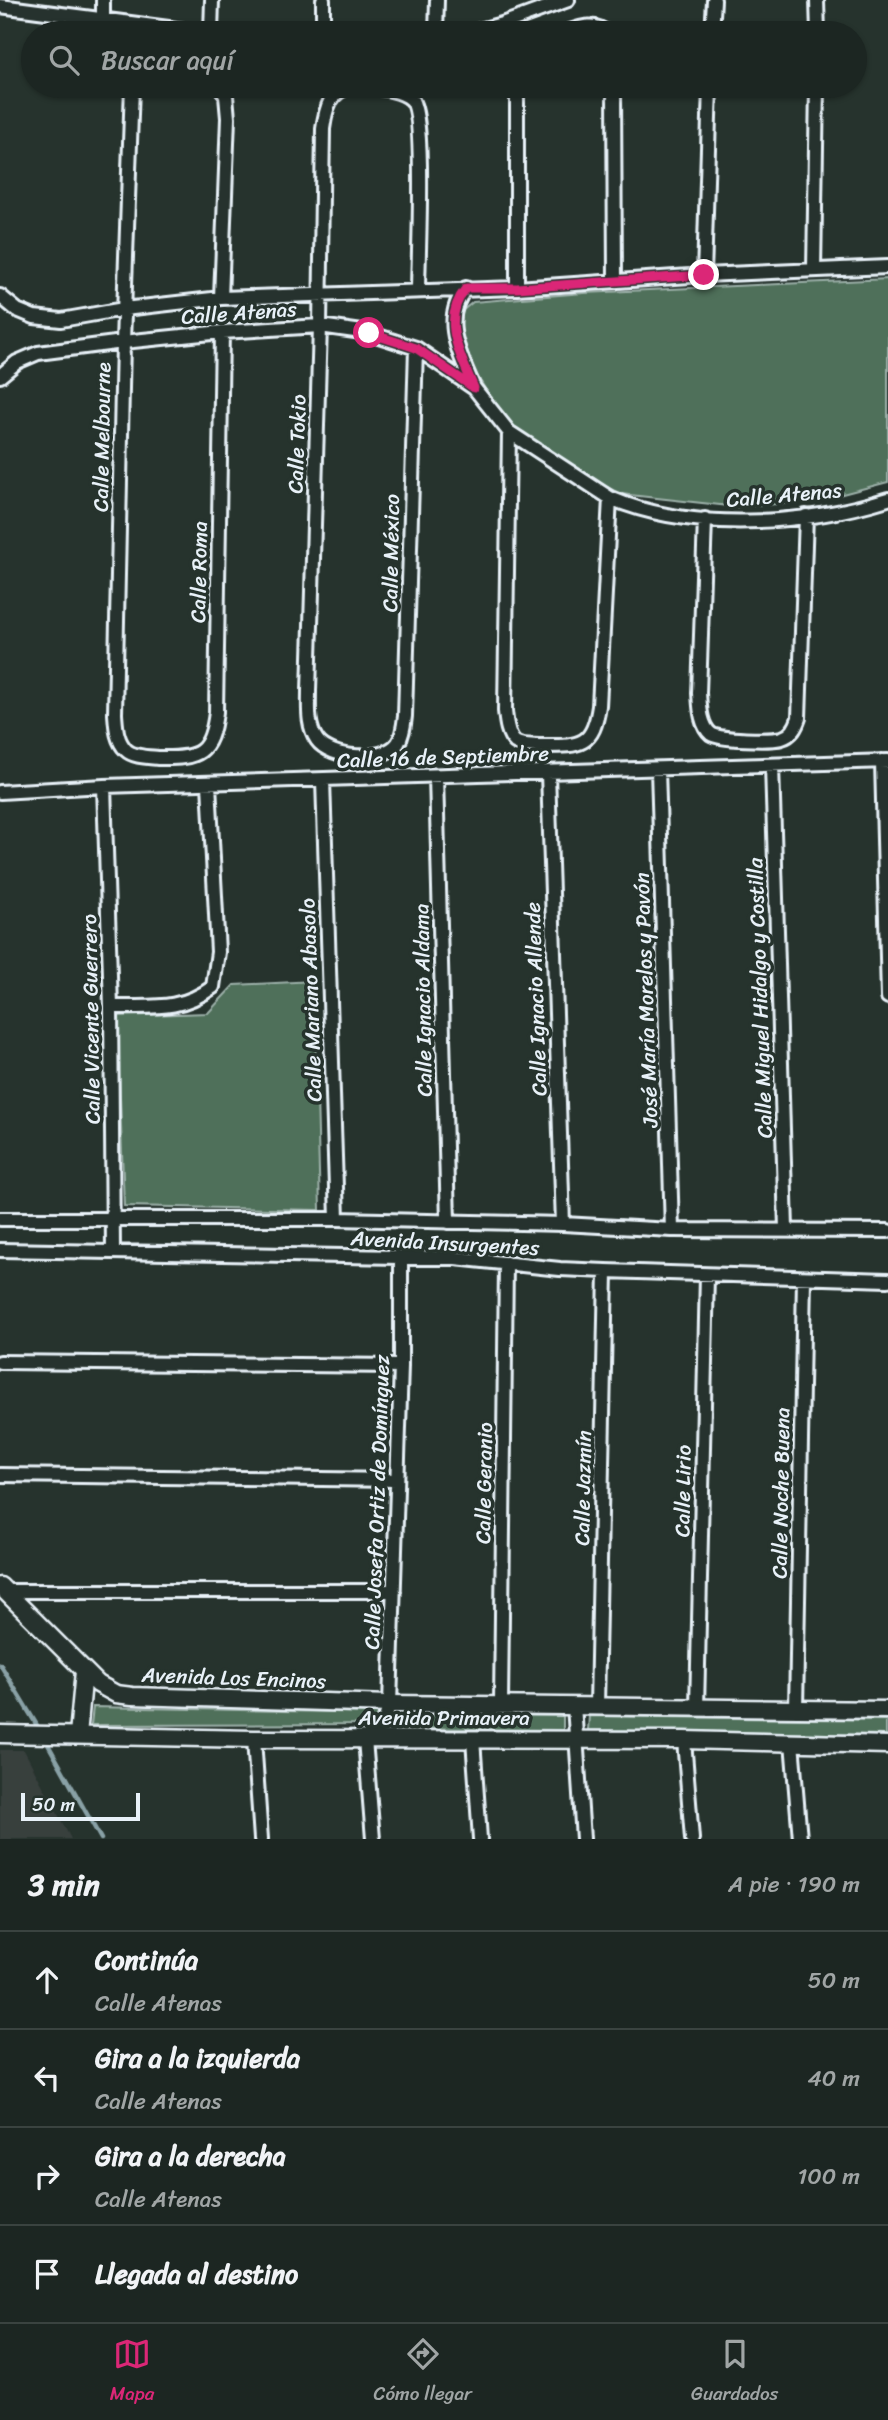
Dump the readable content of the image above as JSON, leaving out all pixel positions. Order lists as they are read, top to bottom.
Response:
{
  "streets": {
    "street": [
      "Calle Atenas",
      "Calle Melbourne",
      "Calle Tokio",
      "Calle México",
      "Calle Roma",
      "Calle 16 de Septiembre",
      "Calle Miguel Hidalgo y Costilla",
      "Calle Ignacio Allende",
      "Calle Mariano Abasolo",
      "Calle Ignacio Aldama",
      "José María Morelos y Pavón",
      "Calle Vicente Guerrero",
      "Avenida Insurgentes",
      "Calle Geranio",
      "Calle Jazmín",
      "Calle Lirio",
      "Calle Noche Buena",
      "Calle Josefa Ortiz de Domínguez",
      "Avenida Los Encinos",
      "Avenida Primavera"
    ]
  },
  "crossings": [
    ["Calle Atenas", "Calle Melbourne"],
    ["Calle Atenas", "Calle Tokio"],
    ["Calle Atenas", "Calle México"],
    ["Calle Atenas", "Calle Roma"],
    ["Calle Melbourne", "Calle Roma"],
    ["Calle Tokio", "Calle México"],
    ["Calle 16 de Septiembre", "Calle Miguel Hidalgo y Costilla"],
    ["Calle 16 de Septiembre", "Calle Ignacio Allende"],
    ["Calle 16 de Septiembre", "Calle Mariano Abasolo"],
    ["Calle 16 de Septiembre", "Calle Ignacio Aldama"],
    ["Calle 16 de Septiembre", "José María Morelos y Pavón"],
    ["Calle 16 de Septiembre", "Calle Vicente Guerrero"],
    ["Calle Miguel Hidalgo y Costilla", "Avenida Insurgentes"],
    ["Calle Ignacio Allende", "Avenida Insurgentes"],
    ["Calle Mariano Abasolo", "Avenida Insurgentes"],
    ["Calle Ignacio Aldama", "Avenida Insurgentes"],
    ["José María Morelos y Pavón", "Avenida Insurgentes"],
    ["Calle Vicente Guerrero", "Avenida Insurgentes"],
    ["Avenida Insurgentes", "Calle Geranio"],
    ["Avenida Insurgentes", "Calle Jazmín"],
    ["Avenida Insurgentes", "Calle Lirio"],
    ["Avenida Insurgentes", "Calle Noche Buena"],
    ["Avenida Insurgentes", "Calle Josefa Ortiz de Domínguez"],
    ["Calle Geranio", "Avenida Primavera"],
    ["Calle Jazmín", "Avenida Primavera"],
    ["Calle Lirio", "Avenida Primavera"],
    ["Calle Noche Buena", "Avenida Primavera"],
    ["Calle Josefa Ortiz de Domínguez", "Avenida Los Encinos"],
    ["Calle Josefa Ortiz de Domínguez", "Avenida Primavera"],
    ["Avenida Los Encinos", "Avenida Primavera"]
  ],
  "scale_bar": "50 m",
  "page": {
    "search": "Buscar aquí",
    "scale": "50 m",
    "heading": ["3 min", "A pie · 190 m"],
    "list": [
      ["Continúa", "Calle Atenas", "50 m"],
      ["Gira a la izquierda", "Calle Atenas", "40 m"],
      ["Gira a la derecha", "Calle Atenas", "100 m"],
      "Llegada al destino"
    ],
    "nav": ["Mapa", "Cómo llegar", "Guardados"]
  }
}
